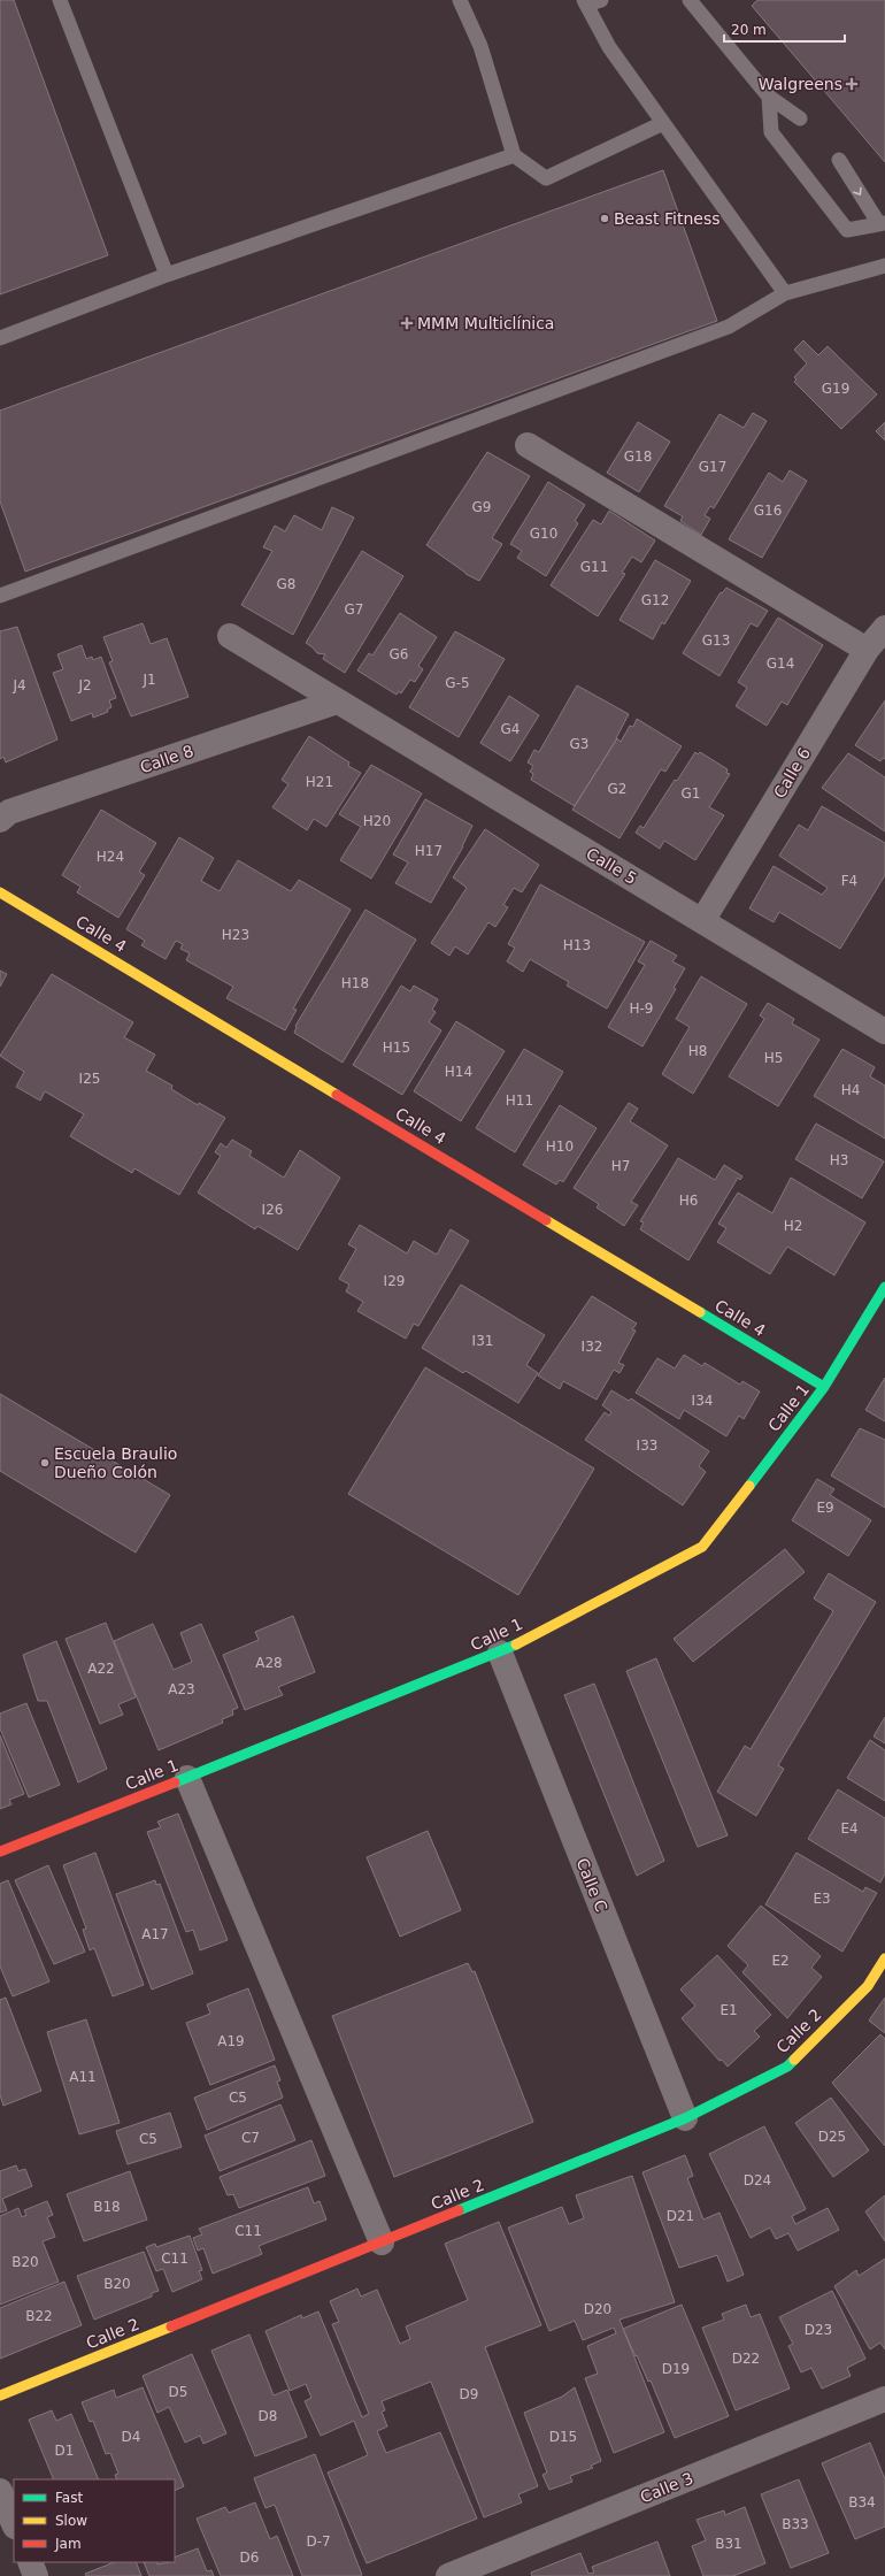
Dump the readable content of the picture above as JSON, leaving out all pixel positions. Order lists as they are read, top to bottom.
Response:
{
  "streets": {
    "street": [
      "Calle 8",
      "Calle 6",
      "Calle 5",
      "Calle 4",
      "Calle 1",
      "Calle C",
      "Calle 2",
      "Calle 3"
    ]
  },
  "crossings": [
    ["Calle 8", "Calle 5"],
    ["Calle 6", "Calle 5"],
    ["Calle 4", "Calle 1"],
    ["Calle 1", "Calle C"],
    ["Calle C", "Calle 2"]
  ],
  "places": {
    "health": ["Walgreens", "MMM Multiclínica"],
    "other": ["Beast Fitness", "Escuela Braulio Dueño Colón"]
  },
  "house_numbers": [
    "G19",
    "G18",
    "G17",
    "G9",
    "G16",
    "G10",
    "G11",
    "G8",
    "G12",
    "G7",
    "G13",
    "G6",
    "G14",
    "J1",
    "G-5",
    "J4",
    "J2",
    "G4",
    "G3",
    "H21",
    "G2",
    "G1",
    "H20",
    "H17",
    "H24",
    "F4",
    "H23",
    "H13",
    "H18",
    "H-9",
    "H15",
    "H8",
    "H5",
    "H14",
    "I25",
    "H4",
    "H11",
    "H10",
    "H3",
    "H7",
    "H6",
    "I26",
    "H2",
    "I29",
    "I31",
    "I32",
    "I34",
    "I33",
    "E9",
    "A28",
    "A22",
    "A23",
    "E4",
    "E3",
    "A17",
    "E2",
    "E1",
    "A19",
    "A11",
    "C5",
    "D25",
    "C7",
    "C5",
    "D24",
    "B18",
    "D21",
    "C11",
    "C11",
    "B20",
    "B20",
    "D20",
    "B22",
    "D23",
    "D22",
    "D19",
    "D5",
    "D9",
    "D8",
    "D4",
    "D15",
    "D1",
    "B34",
    "B33",
    "D-7",
    "B31",
    "D6"
  ],
  "legend": ["Fast", "Slow", "Jam"],
  "scale_bar": "20 m"
}
